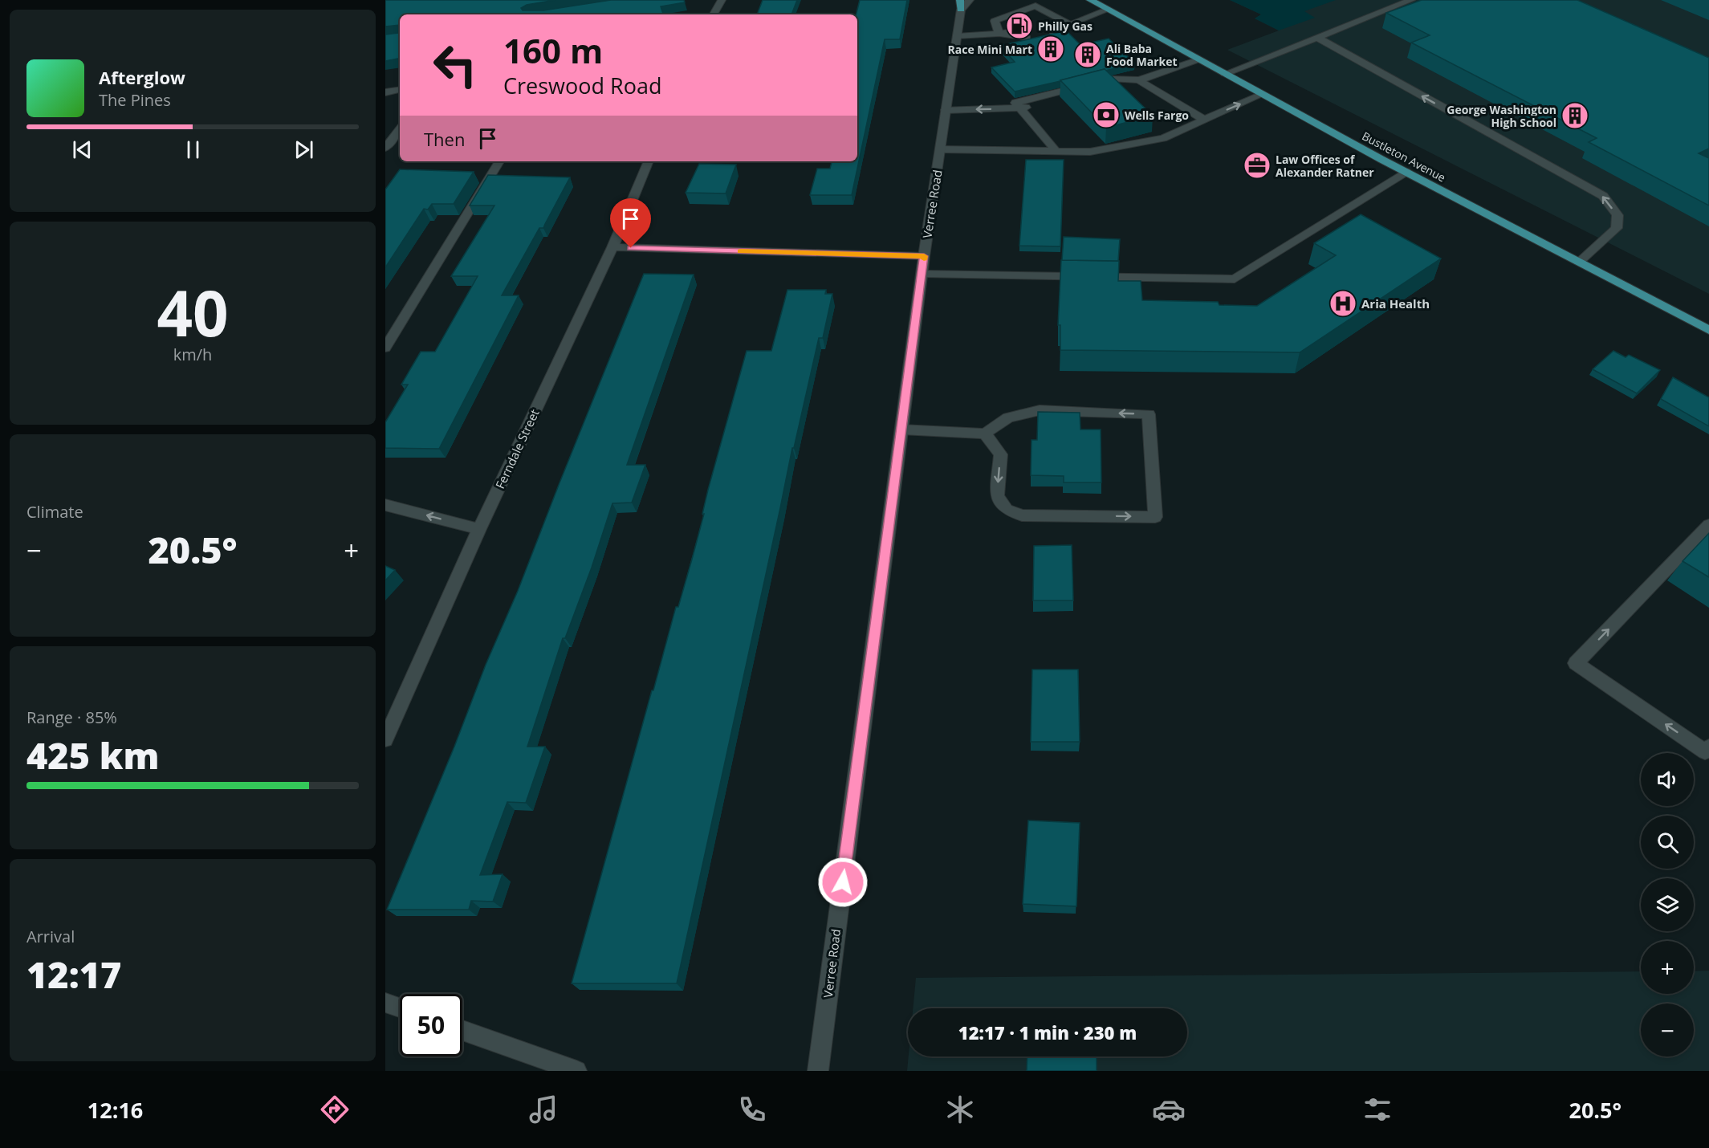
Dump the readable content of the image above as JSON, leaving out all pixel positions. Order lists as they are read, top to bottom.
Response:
{
  "streets": {
    "main road": ["Bustleton Avenue"],
    "street": ["Verree Road", "Ferndale Street"]
  },
  "places": {
    "fuel station": ["Philly Gas"],
    "building": ["Race Mini Mart", "Ali Baba Food Market", "George Washington High School"],
    "bank": ["Wells Fargo"],
    "office": ["Law Offices of Alexander Ratner"],
    "hospital": ["Aria Health"]
  },
  "page": {
    "turn": ["160 m", "Creswood Road"],
    "song": ["Afterglow", "The Pines"],
    "then": "Then",
    "tile": [
      ["40", "km/h"],
      "Climate",
      ["Range · 85%", "425 km"],
      ["Arrival", "12:17"]
    ],
    "heat": ["−", "20.5°", "+"],
    "map_buttons": ["+", "−"],
    "limit": "50",
    "trip": "12:17 · 1 min · 230 m",
    "tabs": ["12:16", "20.5°"]
  }
}
